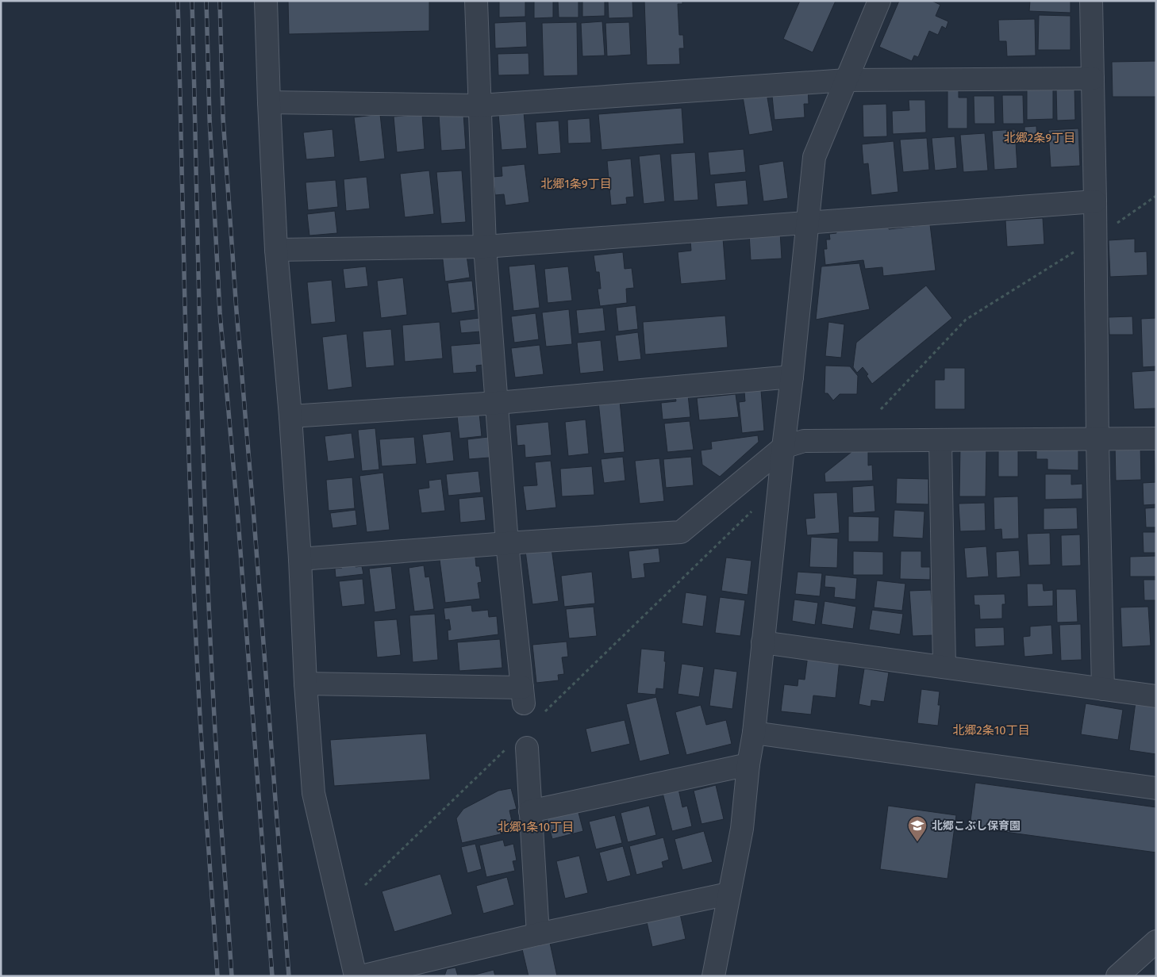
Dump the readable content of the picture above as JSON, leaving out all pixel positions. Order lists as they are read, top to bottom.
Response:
{
  "districts": [
    "北郷2条9丁目",
    "北郷1条9丁目",
    "北郷2条10丁目",
    "北郷1条10丁目"
  ],
  "places": {
    "school or university": ["北郷こぶし保育園"]
  }
}
